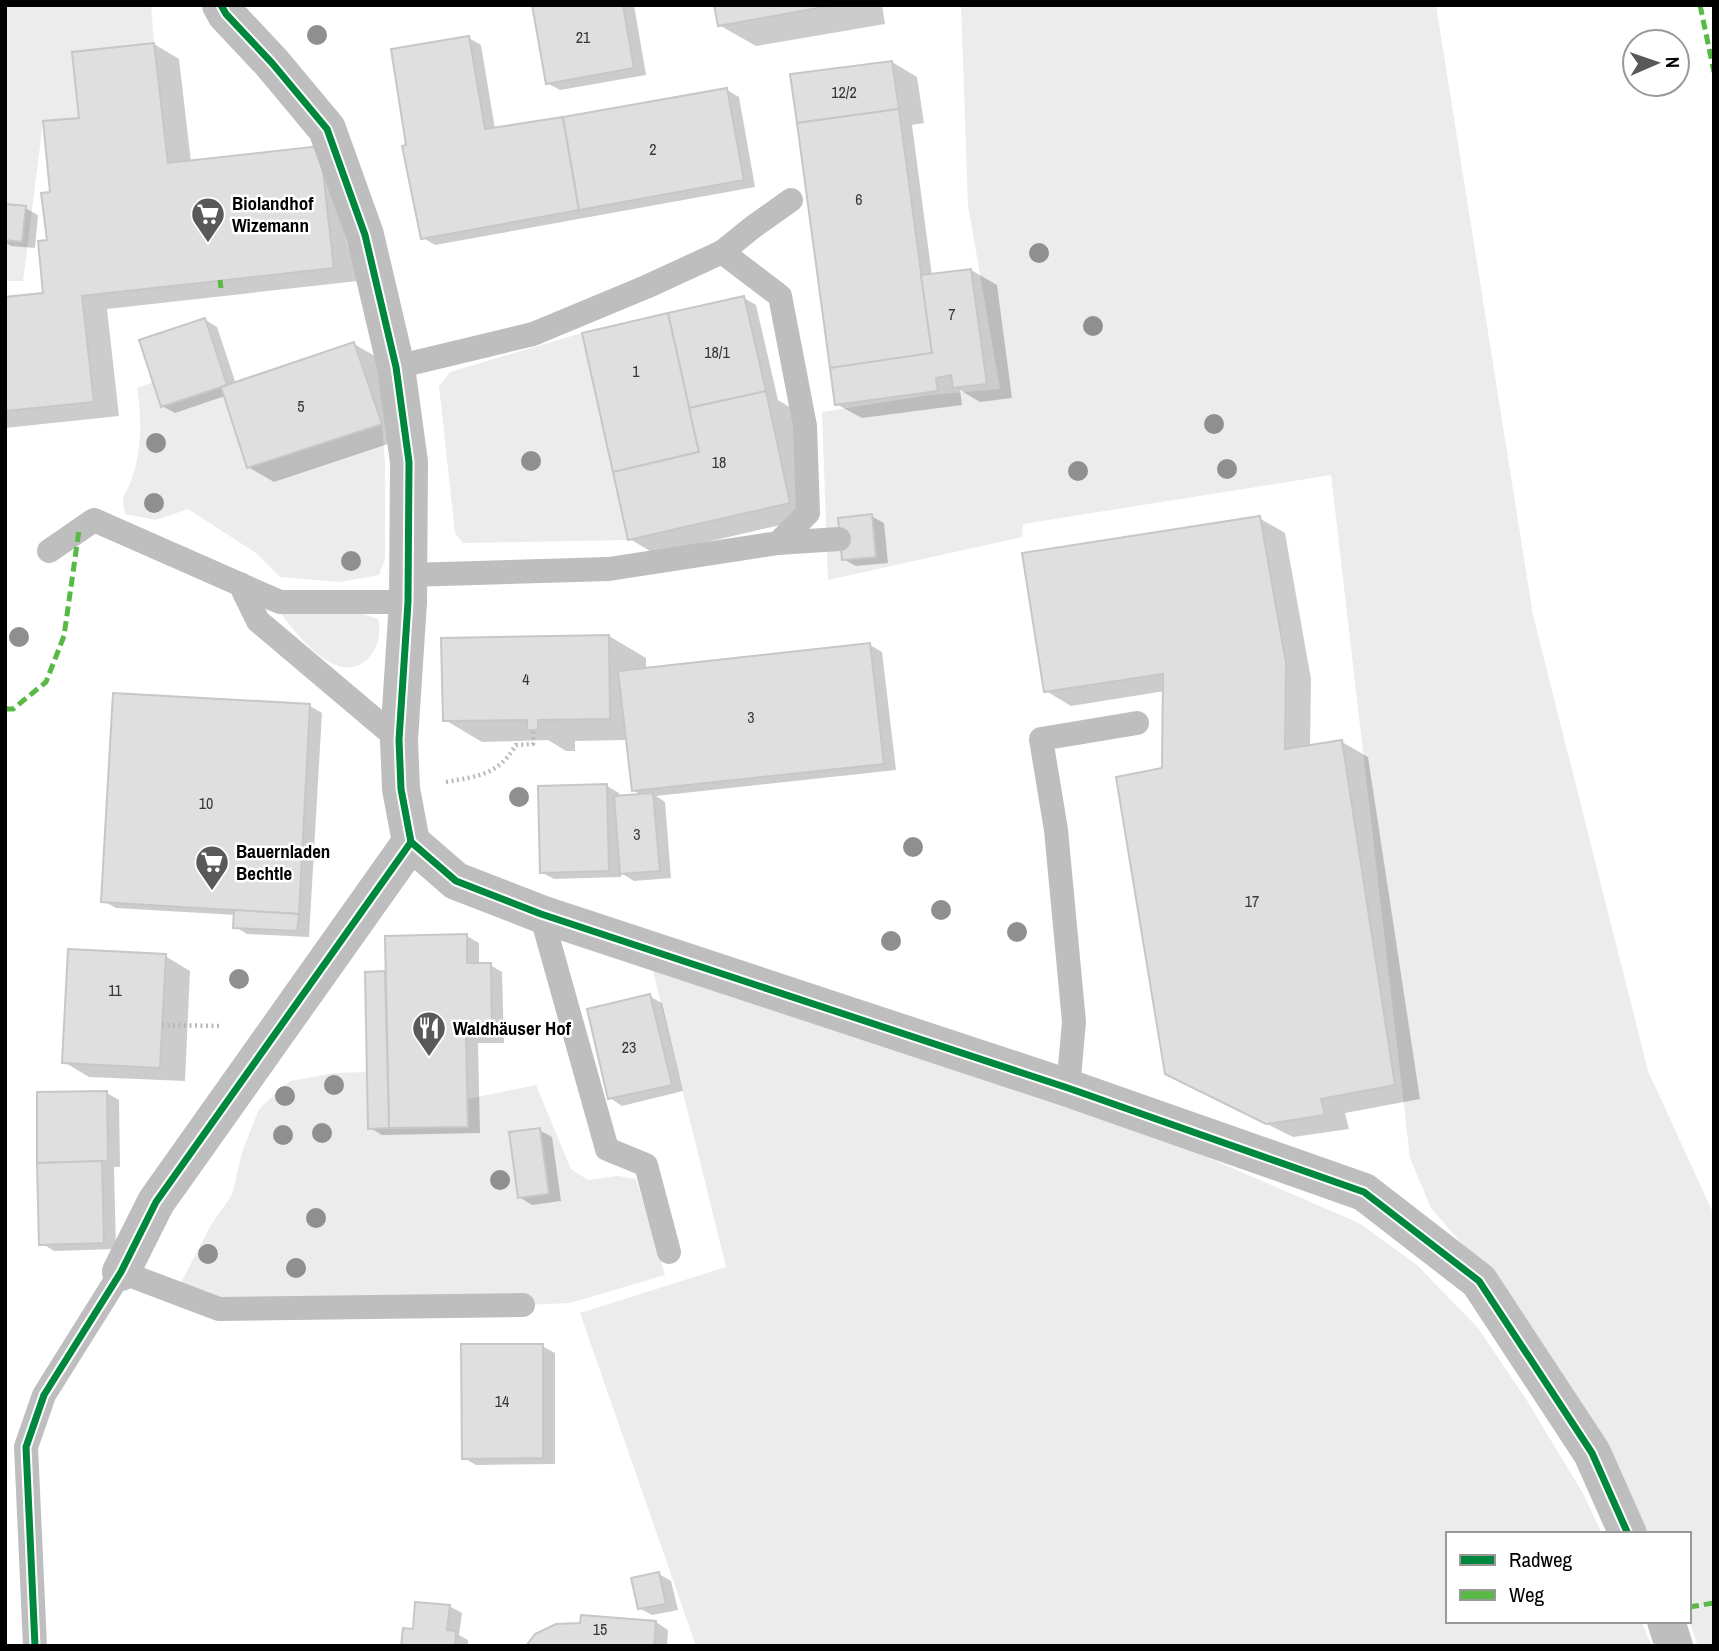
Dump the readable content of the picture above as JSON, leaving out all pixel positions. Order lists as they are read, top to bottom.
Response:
{
  "places": {
    "supermarket": ["Biolandhof Wizemann", "Bauernladen Bechtle"],
    "restaurant": ["Waldhäuser Hof"]
  },
  "house_numbers": [
    "21",
    "12/2",
    "2",
    "6",
    "7",
    "18/1",
    "1",
    "5",
    "18",
    "4",
    "3",
    "10",
    "3",
    "17",
    "11",
    "23",
    "14",
    "15"
  ],
  "legend": ["Radweg", "Weg"],
  "north": "right"
}
